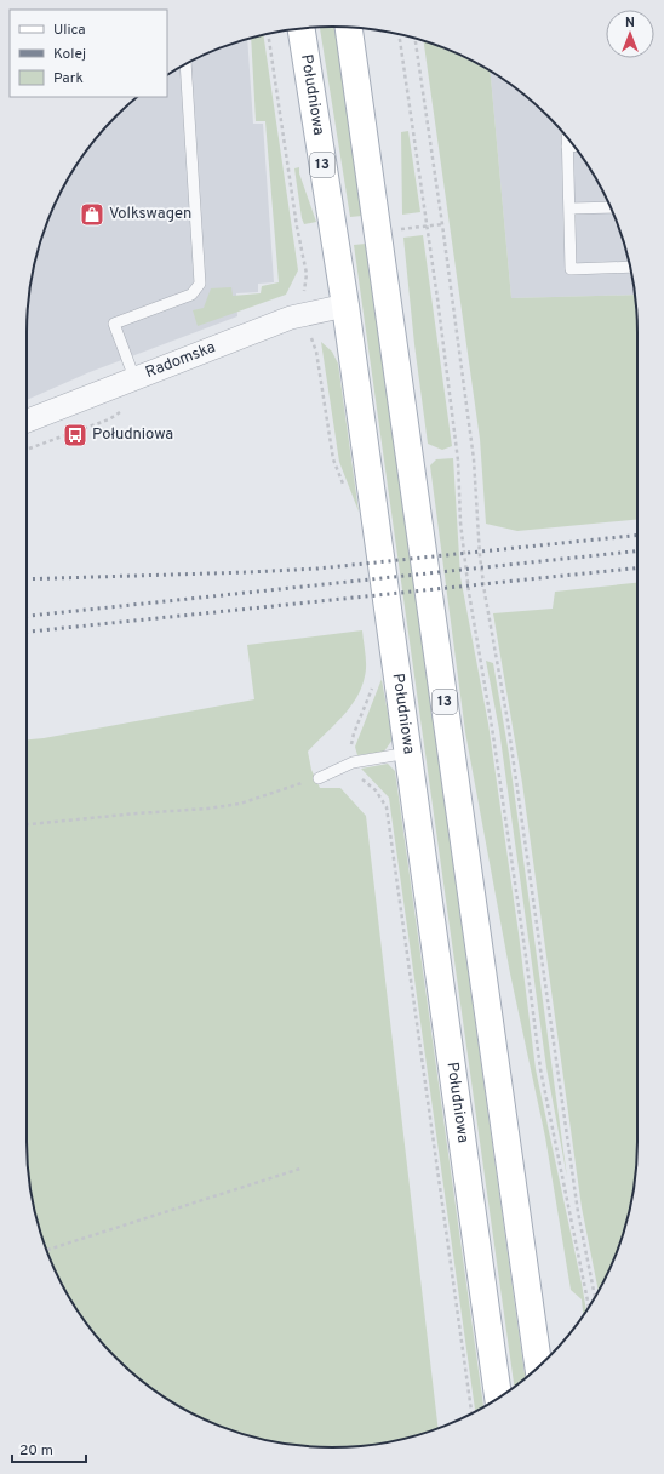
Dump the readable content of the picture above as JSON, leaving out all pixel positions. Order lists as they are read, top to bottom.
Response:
{
  "streets": {
    "main road": ["Południowa", "13"],
    "street": ["Radomska"]
  },
  "crossings": [
    ["Południowa", "Radomska"]
  ],
  "places": {
    "shop": ["Volkswagen"],
    "bus stop": ["Południowa"]
  },
  "legend": ["Ulica", "Kolej", "Park"],
  "scale_bar": "20 m",
  "north": "top"
}
